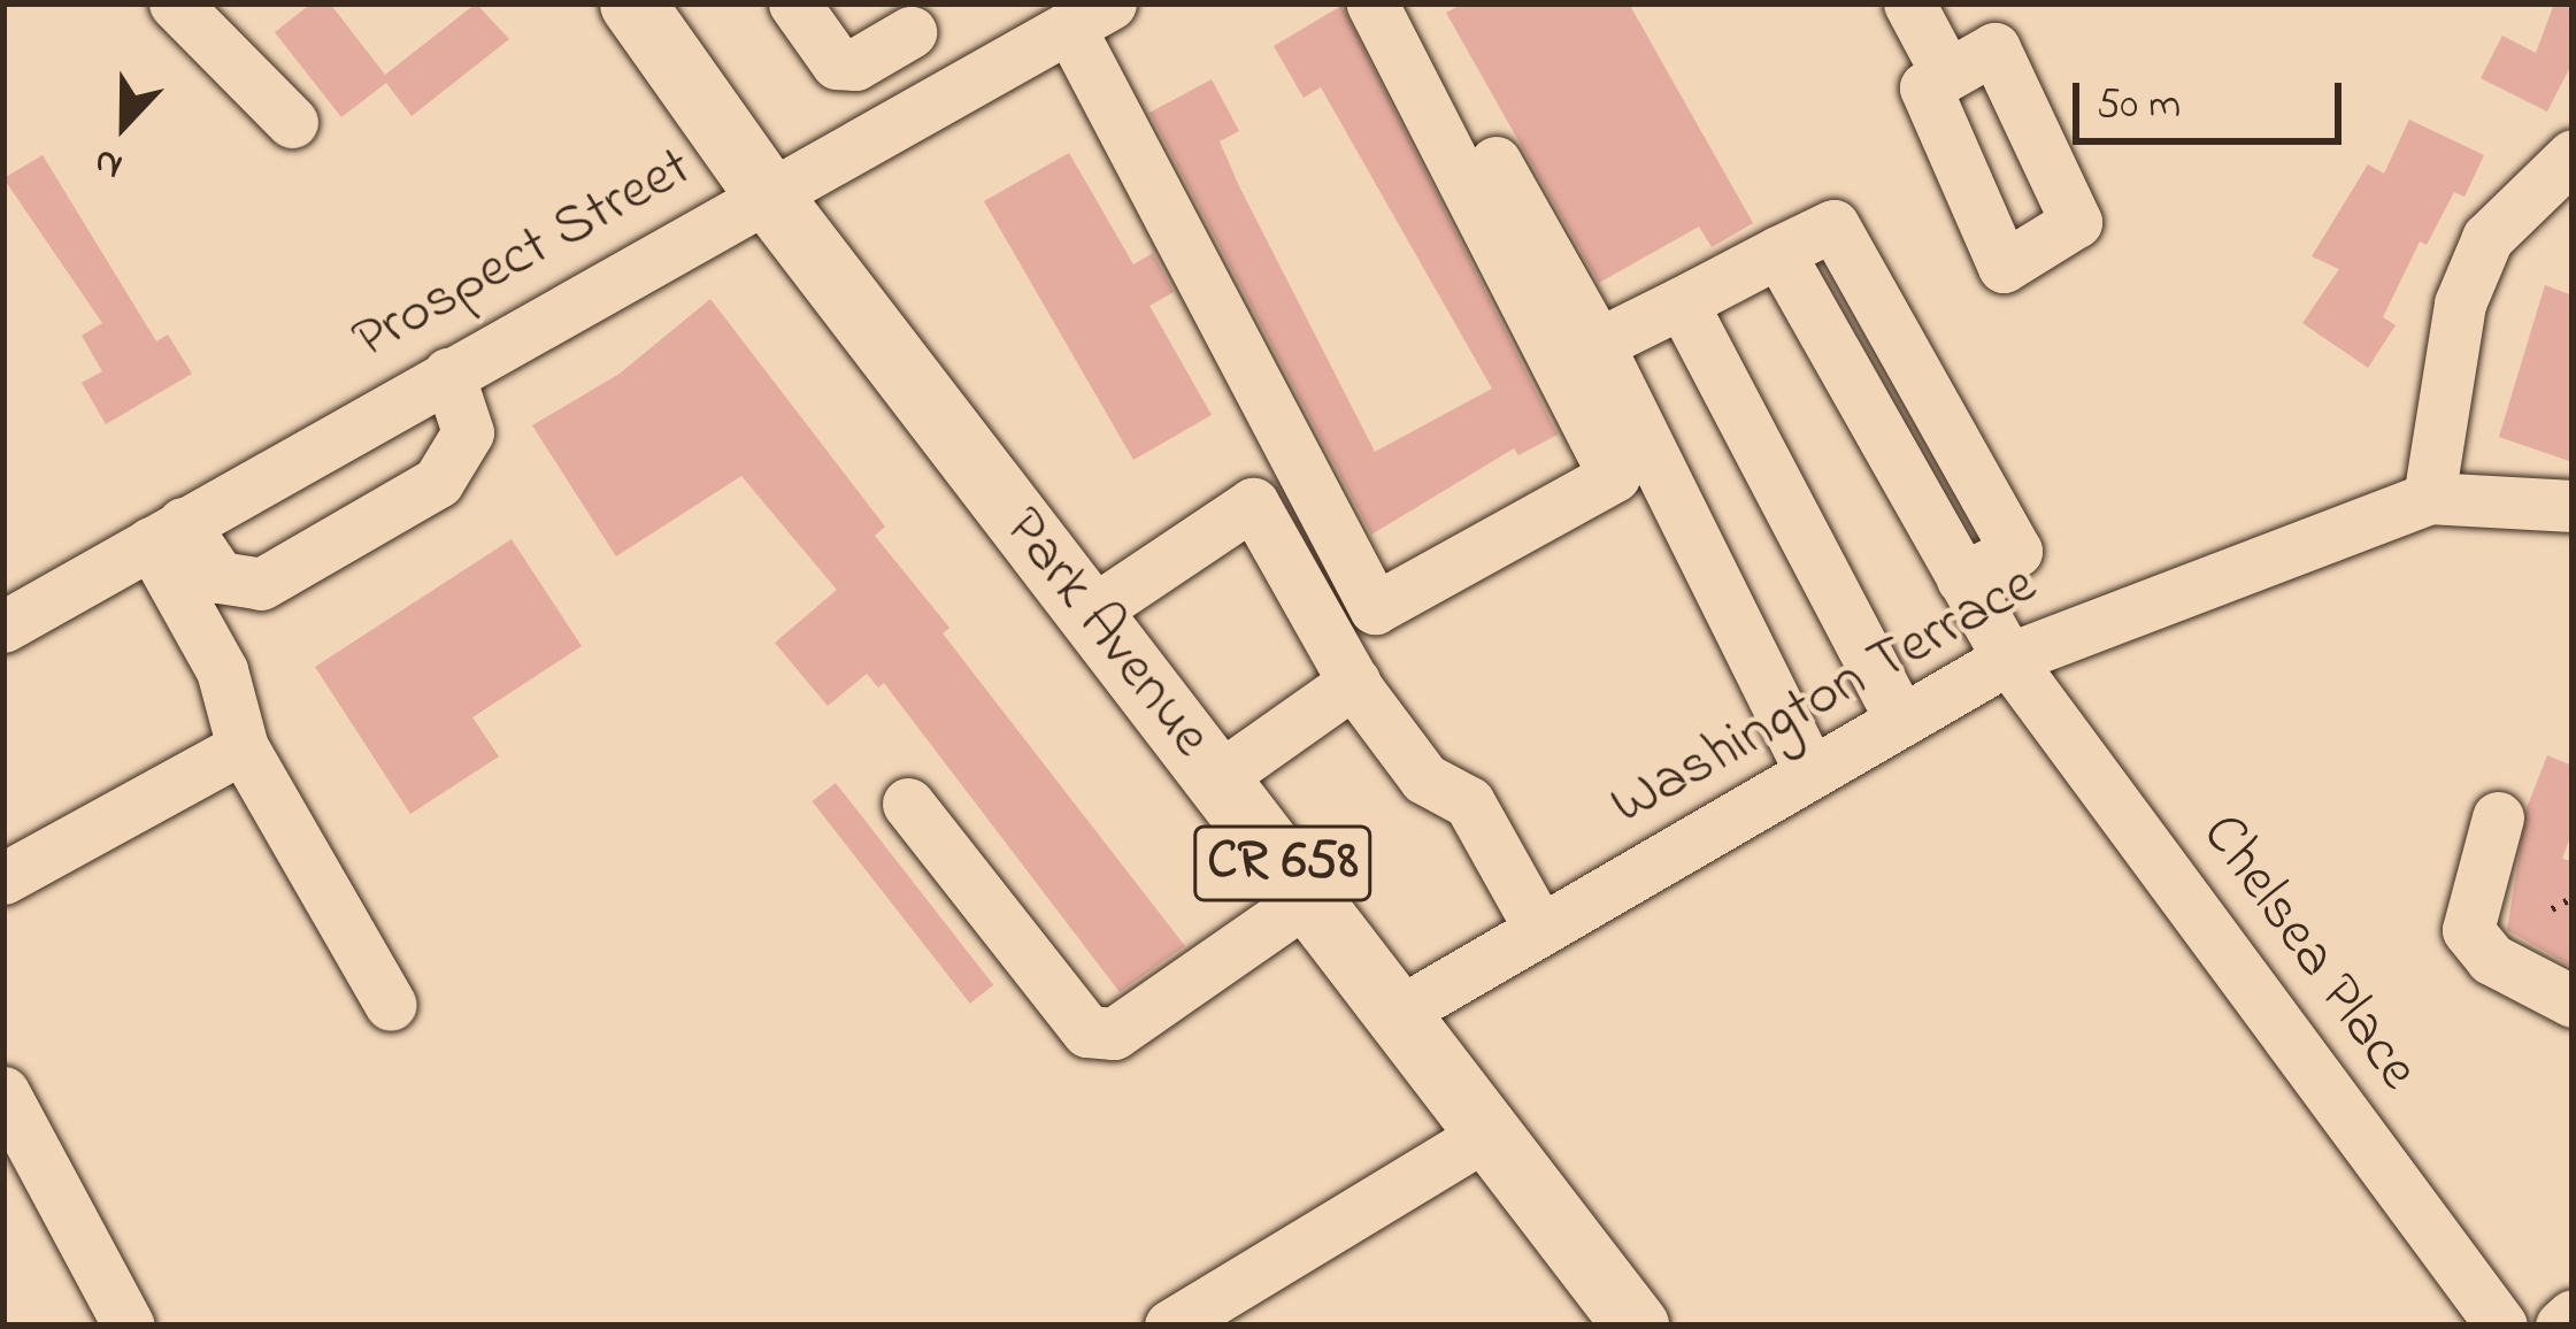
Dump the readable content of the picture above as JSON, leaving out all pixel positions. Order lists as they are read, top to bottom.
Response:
{
  "streets": {
    "main road": ["Park Avenue", "CR 658"],
    "street": ["Prospect Street", "Washington Terrace", "Chelsea Place"]
  },
  "crossings": [
    ["Prospect Street", "Park Avenue"],
    ["Park Avenue", "Washington Terrace"],
    ["Washington Terrace", "Chelsea Place"]
  ],
  "scale_bar": "50 m",
  "north": "bottom"
}
